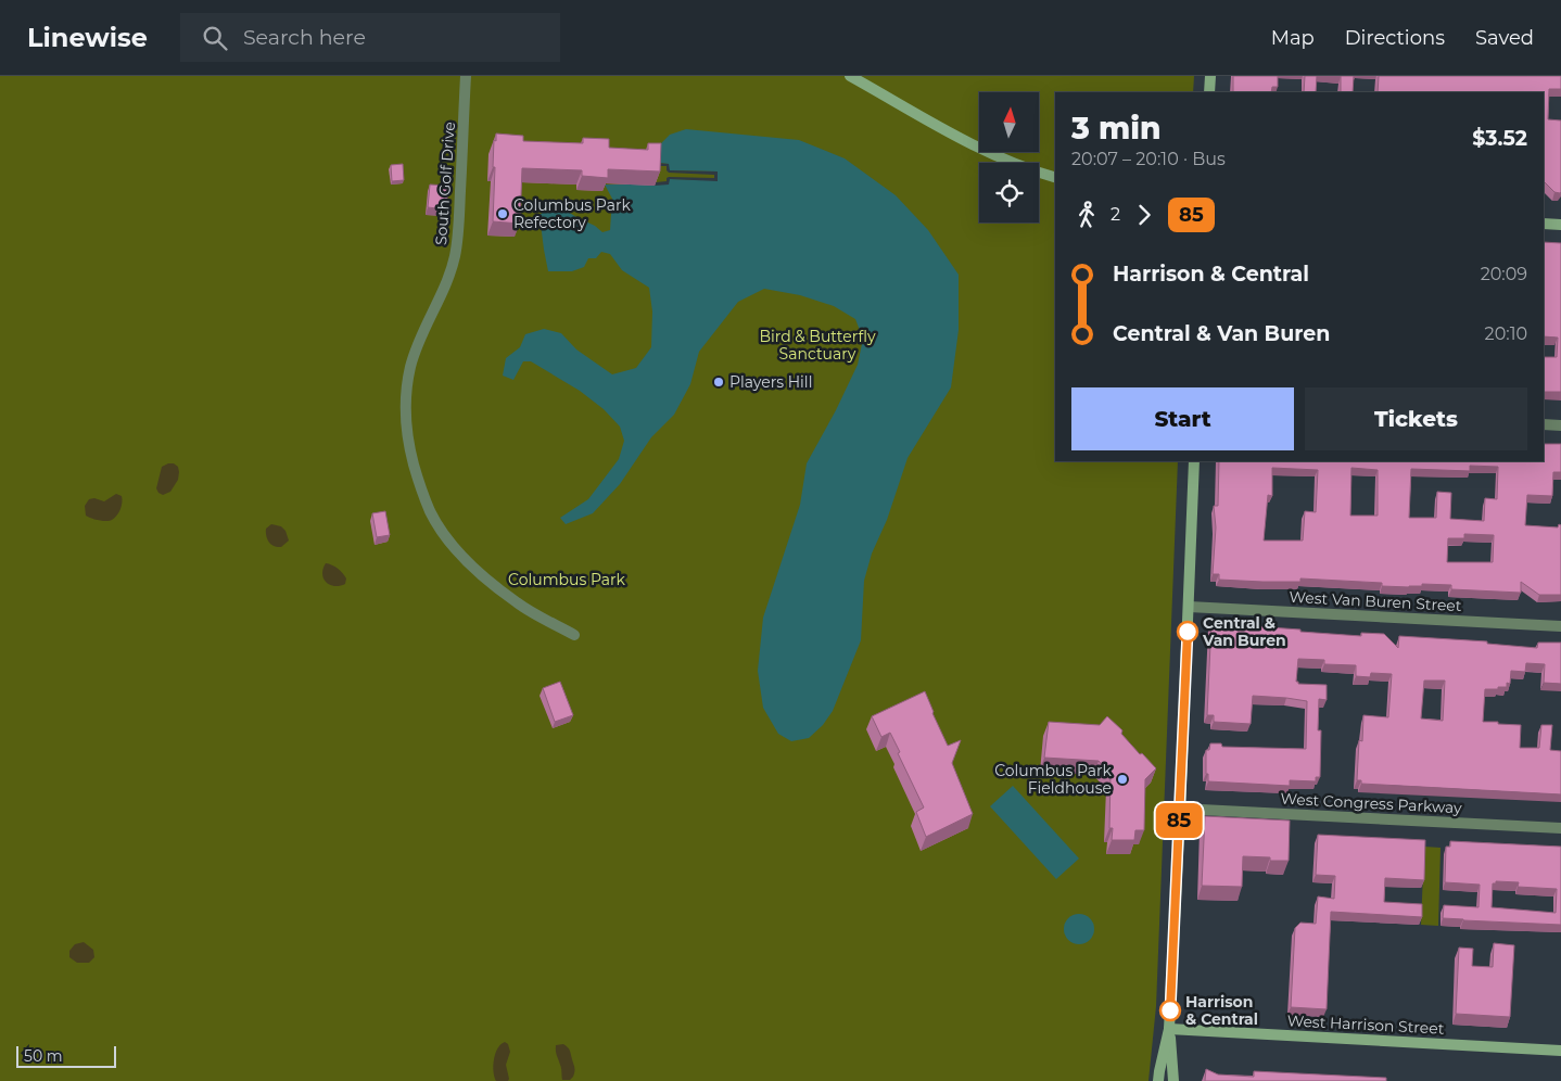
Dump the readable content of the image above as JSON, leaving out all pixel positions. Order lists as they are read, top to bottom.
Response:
{
  "streets": {
    "street": [
      "South Golf Drive",
      "West Van Buren Street",
      "West Congress Parkway",
      "West Harrison Street"
    ]
  },
  "parks": ["Bird & Butterfly Sanctuary", "Columbus Park"],
  "places": [
    "Columbus Park Refectory",
    "Players Hill",
    "Central & Van Buren",
    "Columbus Park Fieldhouse",
    "Harrison & Central"
  ],
  "lines": ["bus line 85"],
  "scale_bar": "50 m",
  "north": "top",
  "page": {
    "header": "Linewise",
    "search": "Search here",
    "nav": ["Map", "Directions", "Saved"],
    "on_map": "85",
    "heading": ["3 min", "20:07 – 20:10 · Bus", "$3.52"],
    "legs": ["2", "85"],
    "list": [
      {
        "name": "Harrison & Central",
        "value": "20:09"
      },
      {
        "name": "Central & Van Buren",
        "value": "20:10"
      }
    ],
    "buttons": ["Start", "Tickets"],
    "scale": "50 m"
  }
}
